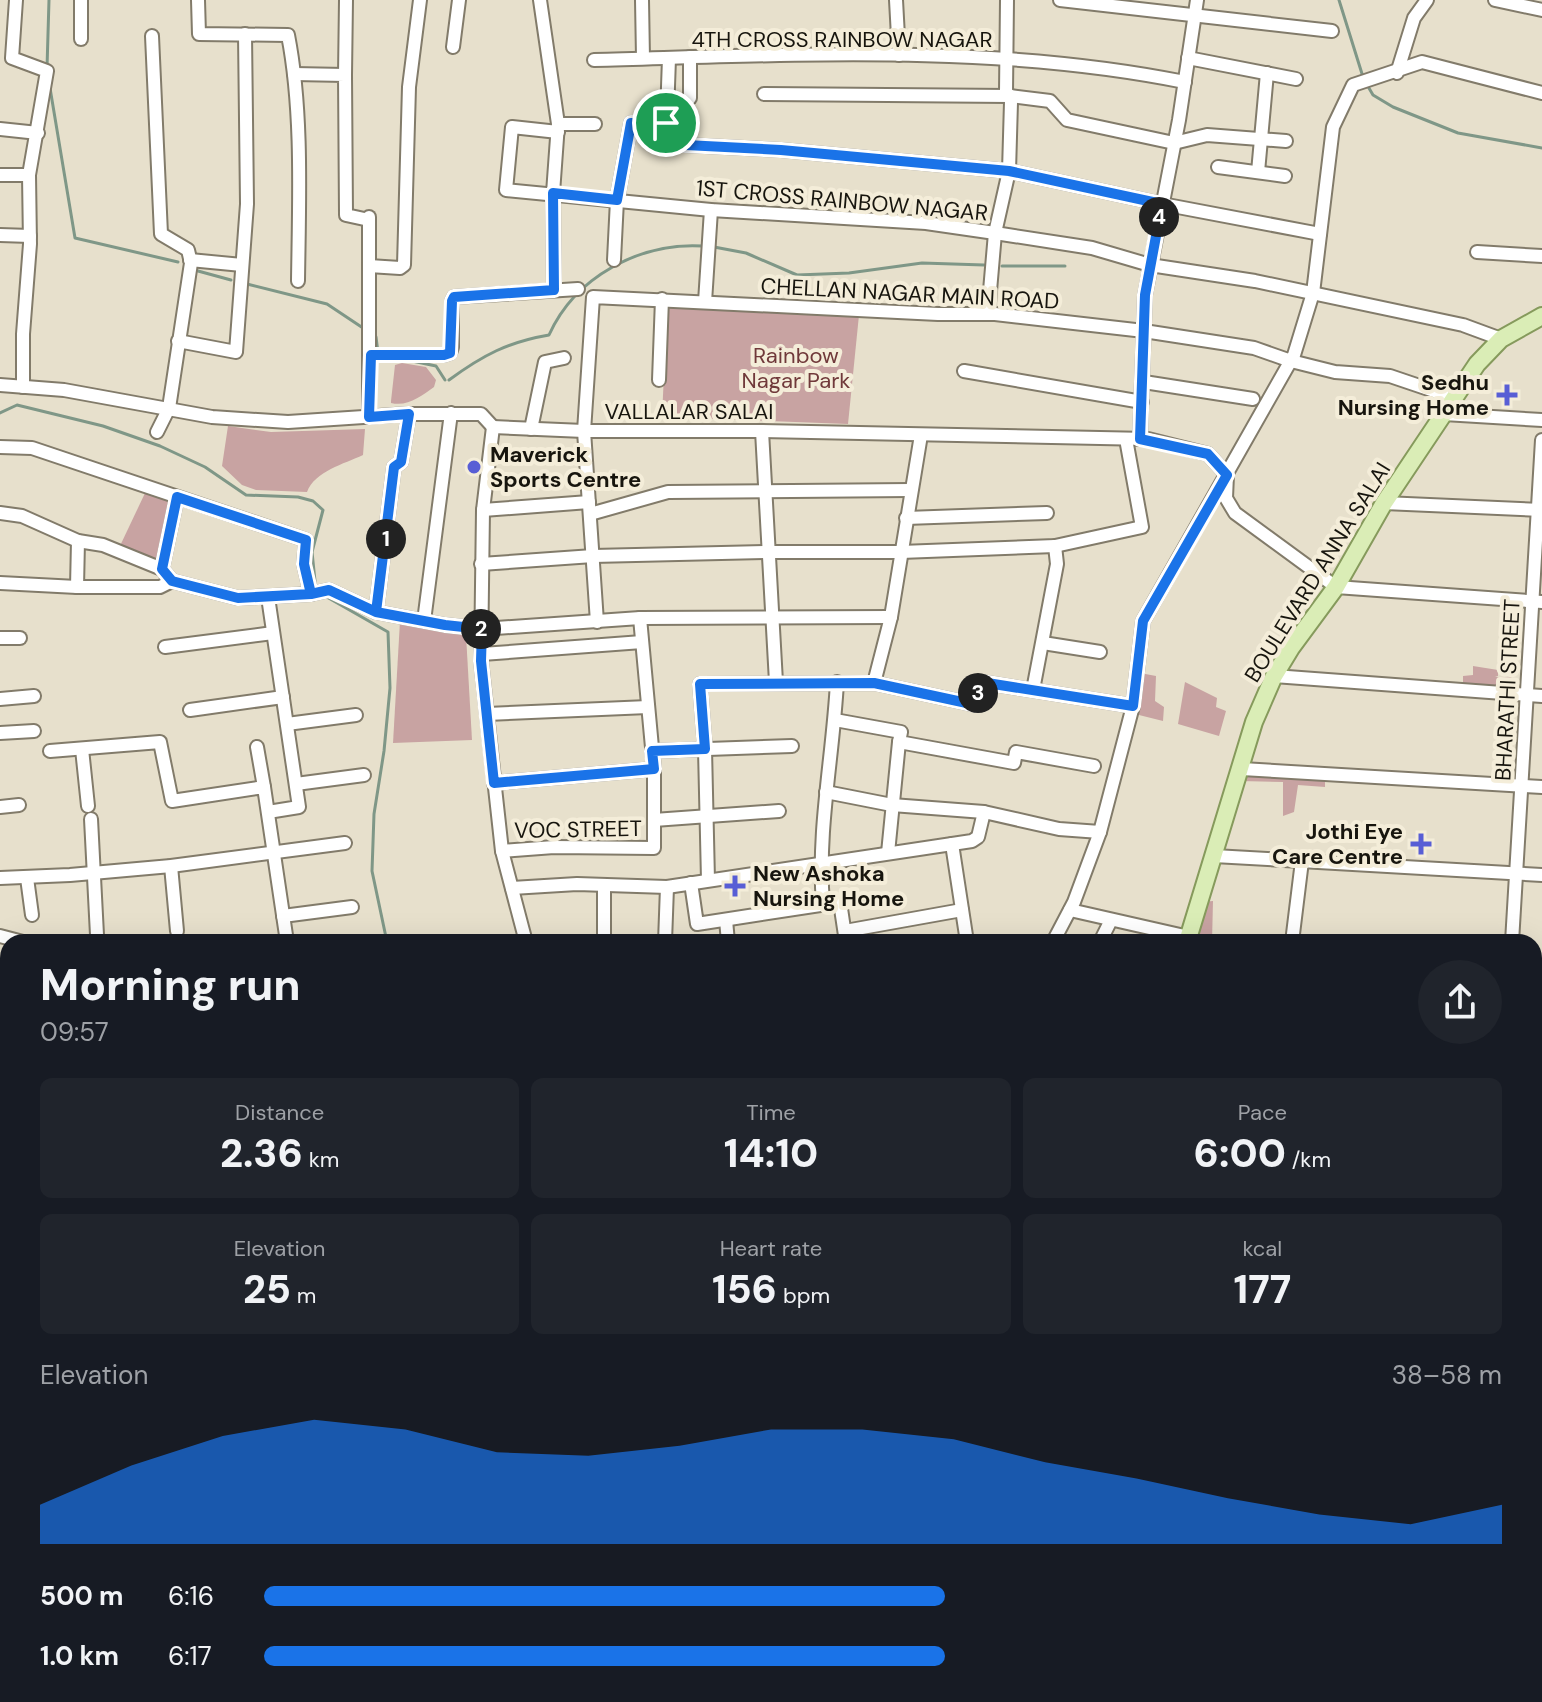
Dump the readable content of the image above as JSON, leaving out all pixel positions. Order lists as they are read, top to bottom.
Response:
{
  "streets": {
    "main road": ["BOULEVARD ANNA SALAI"],
    "street": [
      "4TH CROSS RAINBOW NAGAR",
      "1ST CROSS RAINBOW NAGAR",
      "CHELLAN NAGAR MAIN ROAD",
      "VALLALAR SALAI",
      "BHARATHI STREET",
      "VOC STREET"
    ]
  },
  "crossings": [
    ["1ST CROSS RAINBOW NAGAR", "BOULEVARD ANNA SALAI"],
    ["CHELLAN NAGAR MAIN ROAD", "VALLALAR SALAI"],
    ["CHELLAN NAGAR MAIN ROAD", "BOULEVARD ANNA SALAI"]
  ],
  "parks": ["Rainbow Nagar Park"],
  "places": {
    "health": ["Sedhu Nursing Home", "Jothi Eye Care Centre", "New Ashoka Nursing Home"],
    "other": ["Maverick Sports Centre"]
  },
  "page": {
    "pins": [
      "4",
      "1",
      "2",
      "3"
    ],
    "heading": ["Morning run", "09:57"],
    "stats": [
      ["Distance", "2.36 km"],
      ["Time", "14:10"],
      ["Pace", "6:00 /km"],
      ["Elevation", "25 m"],
      ["Heart rate", "156 bpm"],
      ["kcal", "177"]
    ],
    "chart": ["Elevation", "38–58 m"],
    "list": [
      {
        "name": "500 m",
        "note": "6:16"
      },
      {
        "name": "1.0 km",
        "note": "6:17"
      }
    ]
  }
}
